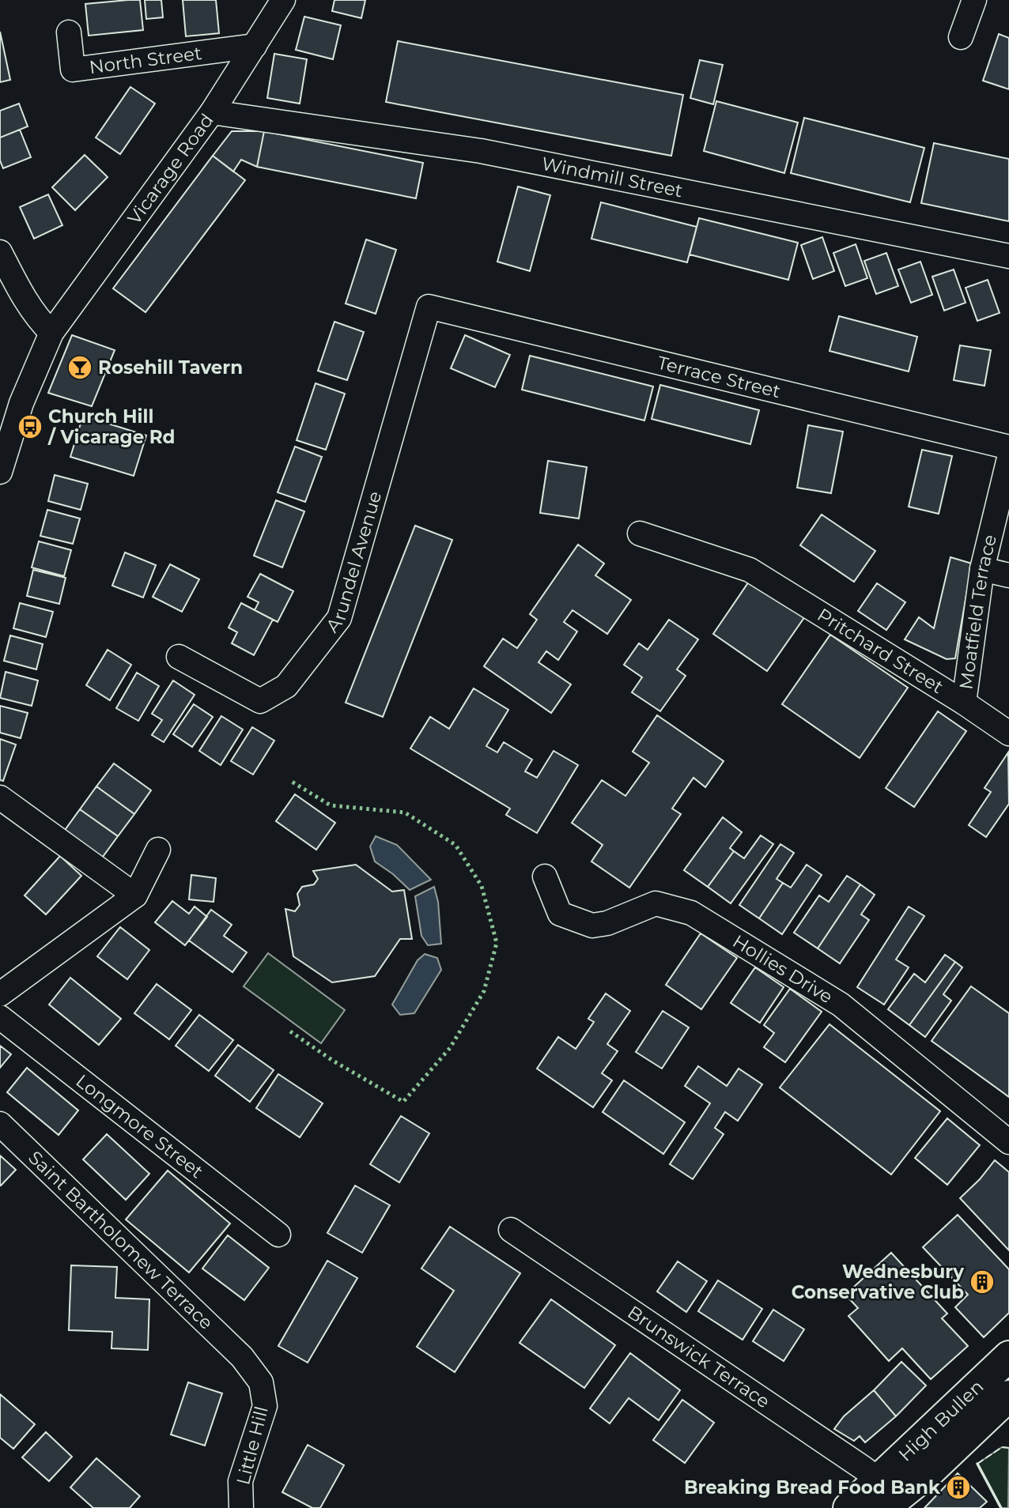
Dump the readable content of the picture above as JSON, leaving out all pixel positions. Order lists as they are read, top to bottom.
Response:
{
  "streets": {
    "highway": ["High Bullen"],
    "street": [
      "North Street",
      "Vicarage Road",
      "Windmill Street",
      "Terrace Street",
      "Arundel Avenue",
      "Moatfield Terrace",
      "Pritchard Street",
      "Hollies Drive",
      "Longmore Street",
      "Saint Bartholomew Terrace",
      "Brunswick Terrace",
      "Little Hill"
    ]
  },
  "crossings": [
    ["North Street", "Vicarage Road"],
    ["Vicarage Road", "Windmill Street"],
    ["Terrace Street", "Arundel Avenue"],
    ["Moatfield Terrace", "Pritchard Street"],
    ["Saint Bartholomew Terrace", "Little Hill"],
    ["Brunswick Terrace", "High Bullen"]
  ],
  "places": {
    "bar": ["Rosehill Tavern"],
    "bus stop": ["Church Hill / Vicarage Rd"],
    "building": ["Wednesbury Conservative Club", "Breaking Bread Food Bank"]
  }
}
